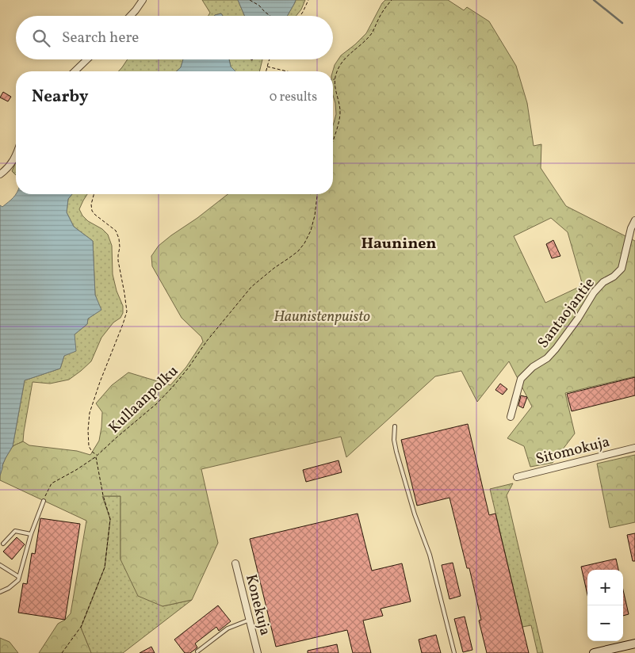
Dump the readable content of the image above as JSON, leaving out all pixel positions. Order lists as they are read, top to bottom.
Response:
{
  "streets": {
    "street": ["Santaojantie", "Sitomokuja", "Konekuja"],
    "path": ["Kullaanpolku"]
  },
  "districts": ["Hauninen"],
  "parks": ["Haunistenpuisto"],
  "page": {
    "search": "Search here",
    "heading": ["Nearby", "0 results"],
    "map_buttons": ["+", "−"]
  }
}
